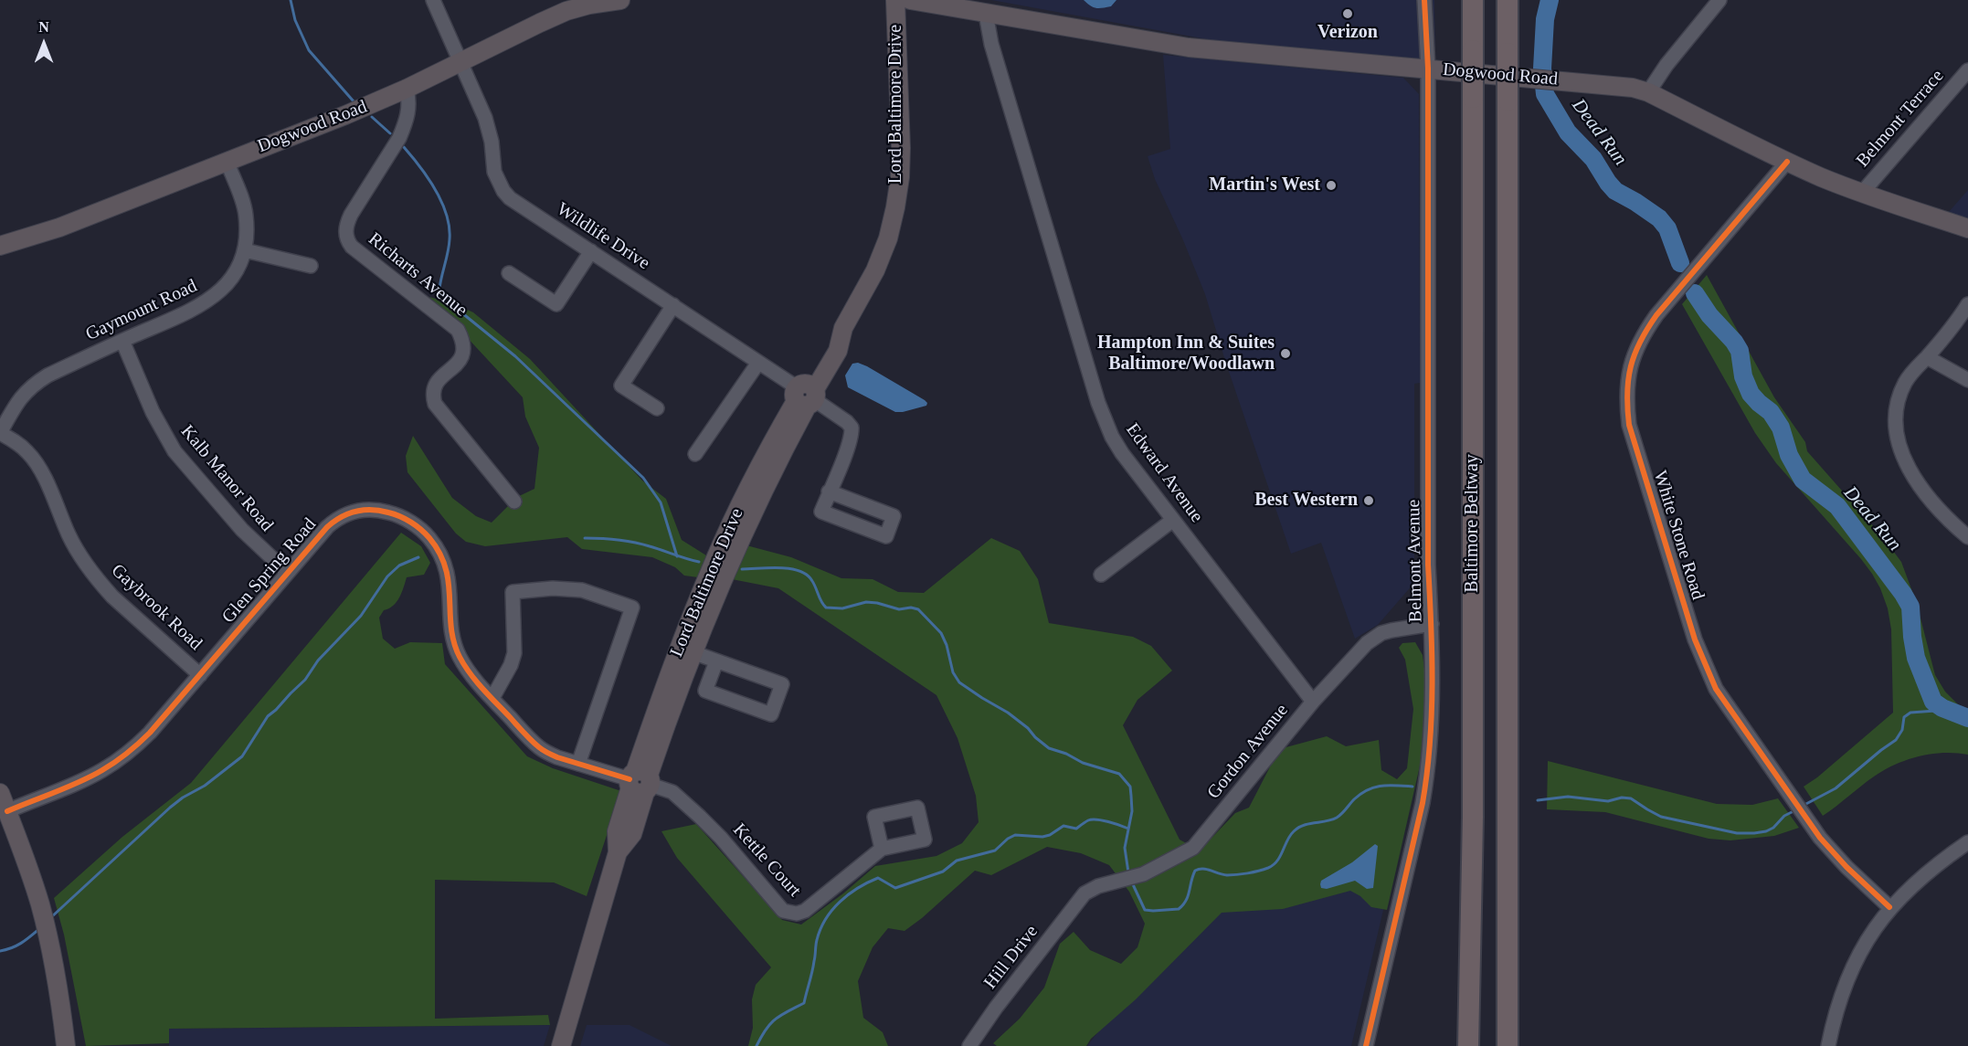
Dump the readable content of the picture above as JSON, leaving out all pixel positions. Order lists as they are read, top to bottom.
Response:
{
  "streets": {
    "highway": ["Baltimore Beltway"],
    "main road": ["Dogwood Road", "Lord Baltimore Drive"],
    "street": [
      "Belmont Terrace",
      "Wildlife Drive",
      "Richarts Avenue",
      "Gaymount Road",
      "Edward Avenue",
      "Kalb Manor Road",
      "White Stone Road",
      "Belmont Avenue",
      "Glen Spring Road",
      "Gaybrook Road",
      "Gordon Avenue",
      "Kettle Court",
      "Hill Drive"
    ]
  },
  "crossings": [
    ["Dogwood Road", "Belmont Terrace"],
    ["Dogwood Road", "Wildlife Drive"],
    ["Dogwood Road", "Richarts Avenue"],
    ["Dogwood Road", "Gaymount Road"],
    ["Dogwood Road", "Edward Avenue"],
    ["Dogwood Road", "White Stone Road"],
    ["Dogwood Road", "Belmont Avenue"],
    ["Lord Baltimore Drive", "Wildlife Drive"],
    ["Lord Baltimore Drive", "Glen Spring Road"],
    ["Lord Baltimore Drive", "Kettle Court"],
    ["Gaymount Road", "Kalb Manor Road"],
    ["Gaymount Road", "Gaybrook Road"],
    ["Edward Avenue", "Gordon Avenue"],
    ["Kalb Manor Road", "Glen Spring Road"],
    ["Belmont Avenue", "Gordon Avenue"],
    ["Glen Spring Road", "Gaybrook Road"],
    ["Glen Spring Road", "Kettle Court"],
    ["Gordon Avenue", "Hill Drive"]
  ],
  "water": ["Dead Run"],
  "places": [
    "Verizon",
    "Martin's West",
    "Hampton Inn & Suites Baltimore/Woodlawn",
    "Best Western"
  ],
  "north": "top"
}
